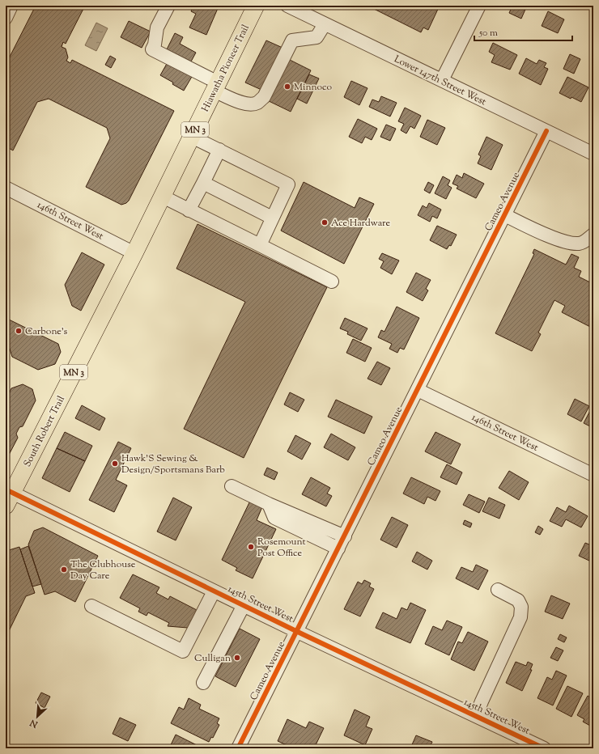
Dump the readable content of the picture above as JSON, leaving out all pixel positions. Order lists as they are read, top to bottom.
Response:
{
  "streets": {
    "main road": ["Hiawatha Pioneer Trail", "MN 3", "South Robert Trail"],
    "street": [
      "Lower 147th Street West",
      "Cameo Avenue",
      "146th Street West",
      "145th Street West"
    ]
  },
  "crossings": [
    ["Hiawatha Pioneer Trail", "146th Street West"],
    ["Hiawatha Pioneer Trail", "South Robert Trail"],
    ["Lower 147th Street West", "Cameo Avenue"],
    ["Cameo Avenue", "146th Street West"],
    ["Cameo Avenue", "145th Street West"],
    ["146th Street West", "South Robert Trail"],
    ["South Robert Trail", "145th Street West"]
  ],
  "places": [
    "Minnoco",
    "Ace Hardware",
    "Carbone's",
    "Hawk'S Sewing & Design/Sportsmans Barb",
    "Rosemount Post Office",
    "The Clubhouse Day Care",
    "Culligan"
  ],
  "scale_bar": "50 m",
  "north": "bottom left"
}
